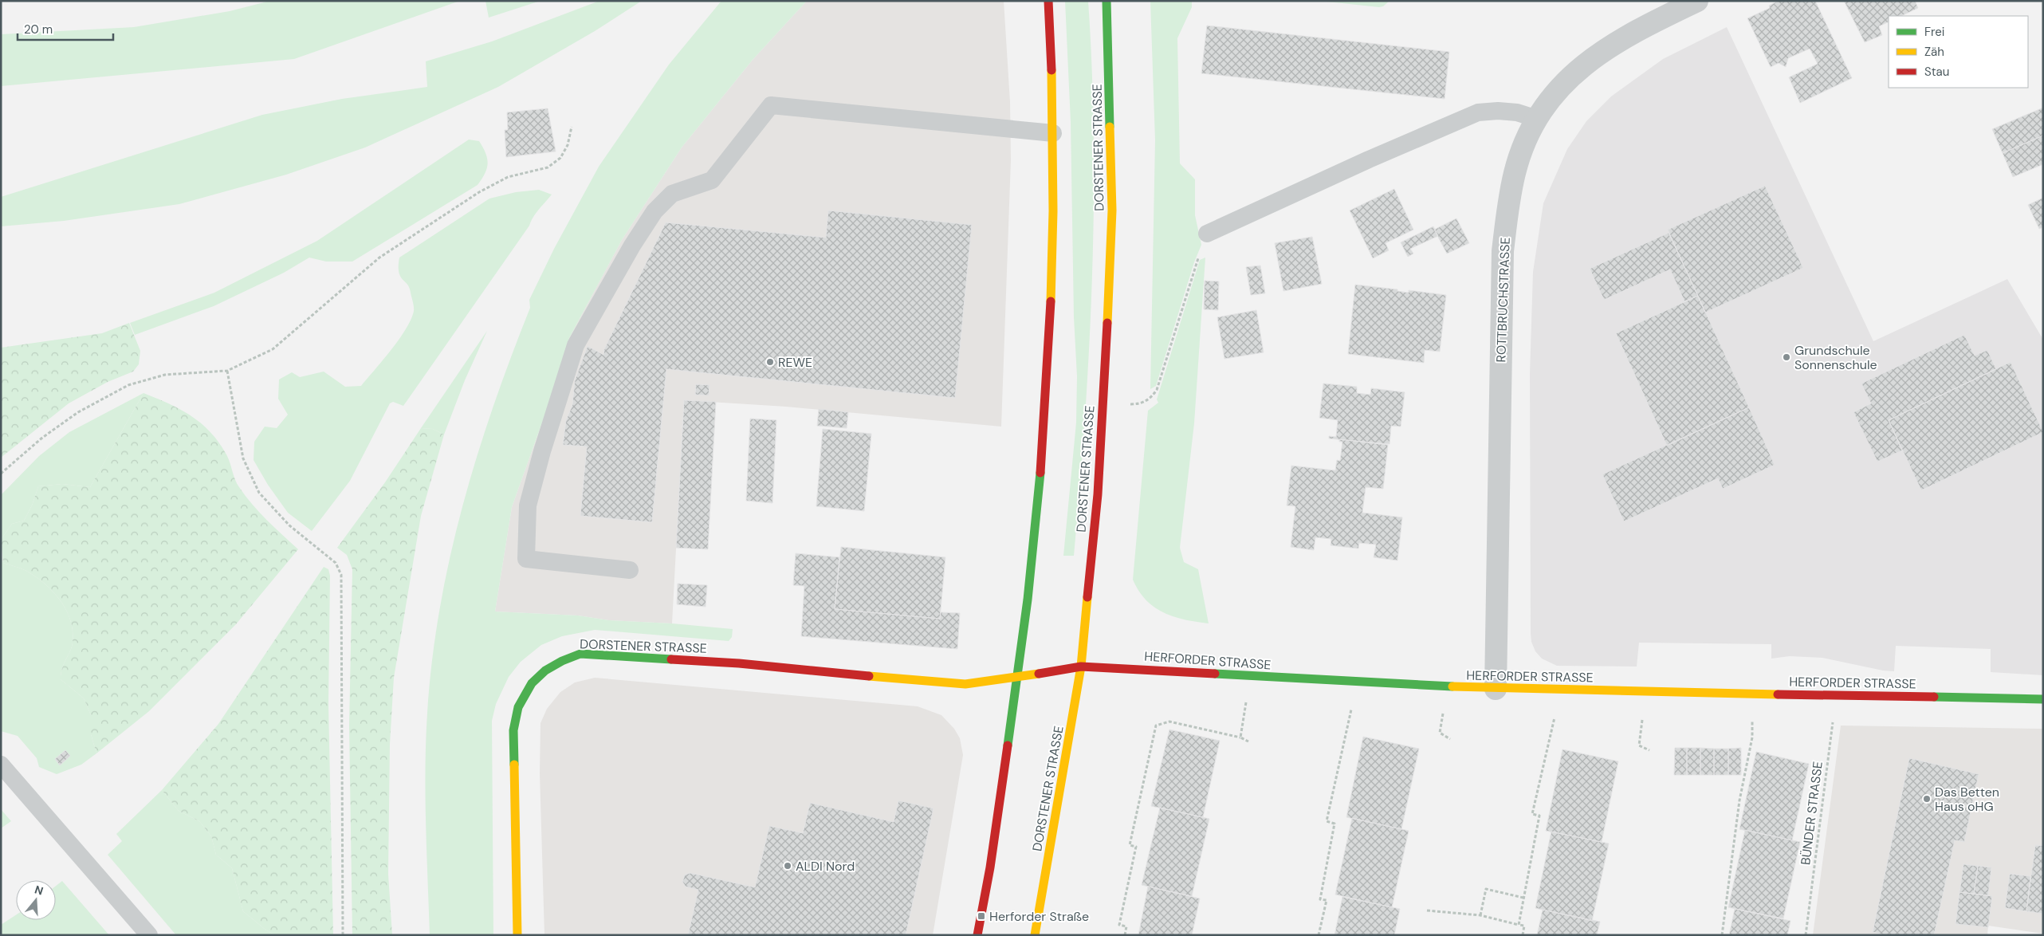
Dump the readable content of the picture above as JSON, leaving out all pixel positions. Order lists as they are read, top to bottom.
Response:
{
  "streets": {
    "main road": ["DORSTENER STRASSE", "HERFORDER STRASSE"],
    "street": ["ROTTBRUCHSTRASSE"],
    "path": ["BÜNDER STRASSE"]
  },
  "crossings": [
    ["DORSTENER STRASSE", "HERFORDER STRASSE"],
    ["ROTTBRUCHSTRASSE", "HERFORDER STRASSE"],
    ["HERFORDER STRASSE", "BÜNDER STRASSE"]
  ],
  "places": {
    "other": [
      "Grundschule Sonnenschule",
      "REWE",
      "Das Betten Haus oHG",
      "ALDI Nord"
    ],
    "transit": ["Herforder Straße"]
  },
  "legend": ["Frei", "Zäh", "Stau"],
  "scale_bar": "20 m",
  "north": "top"
}
